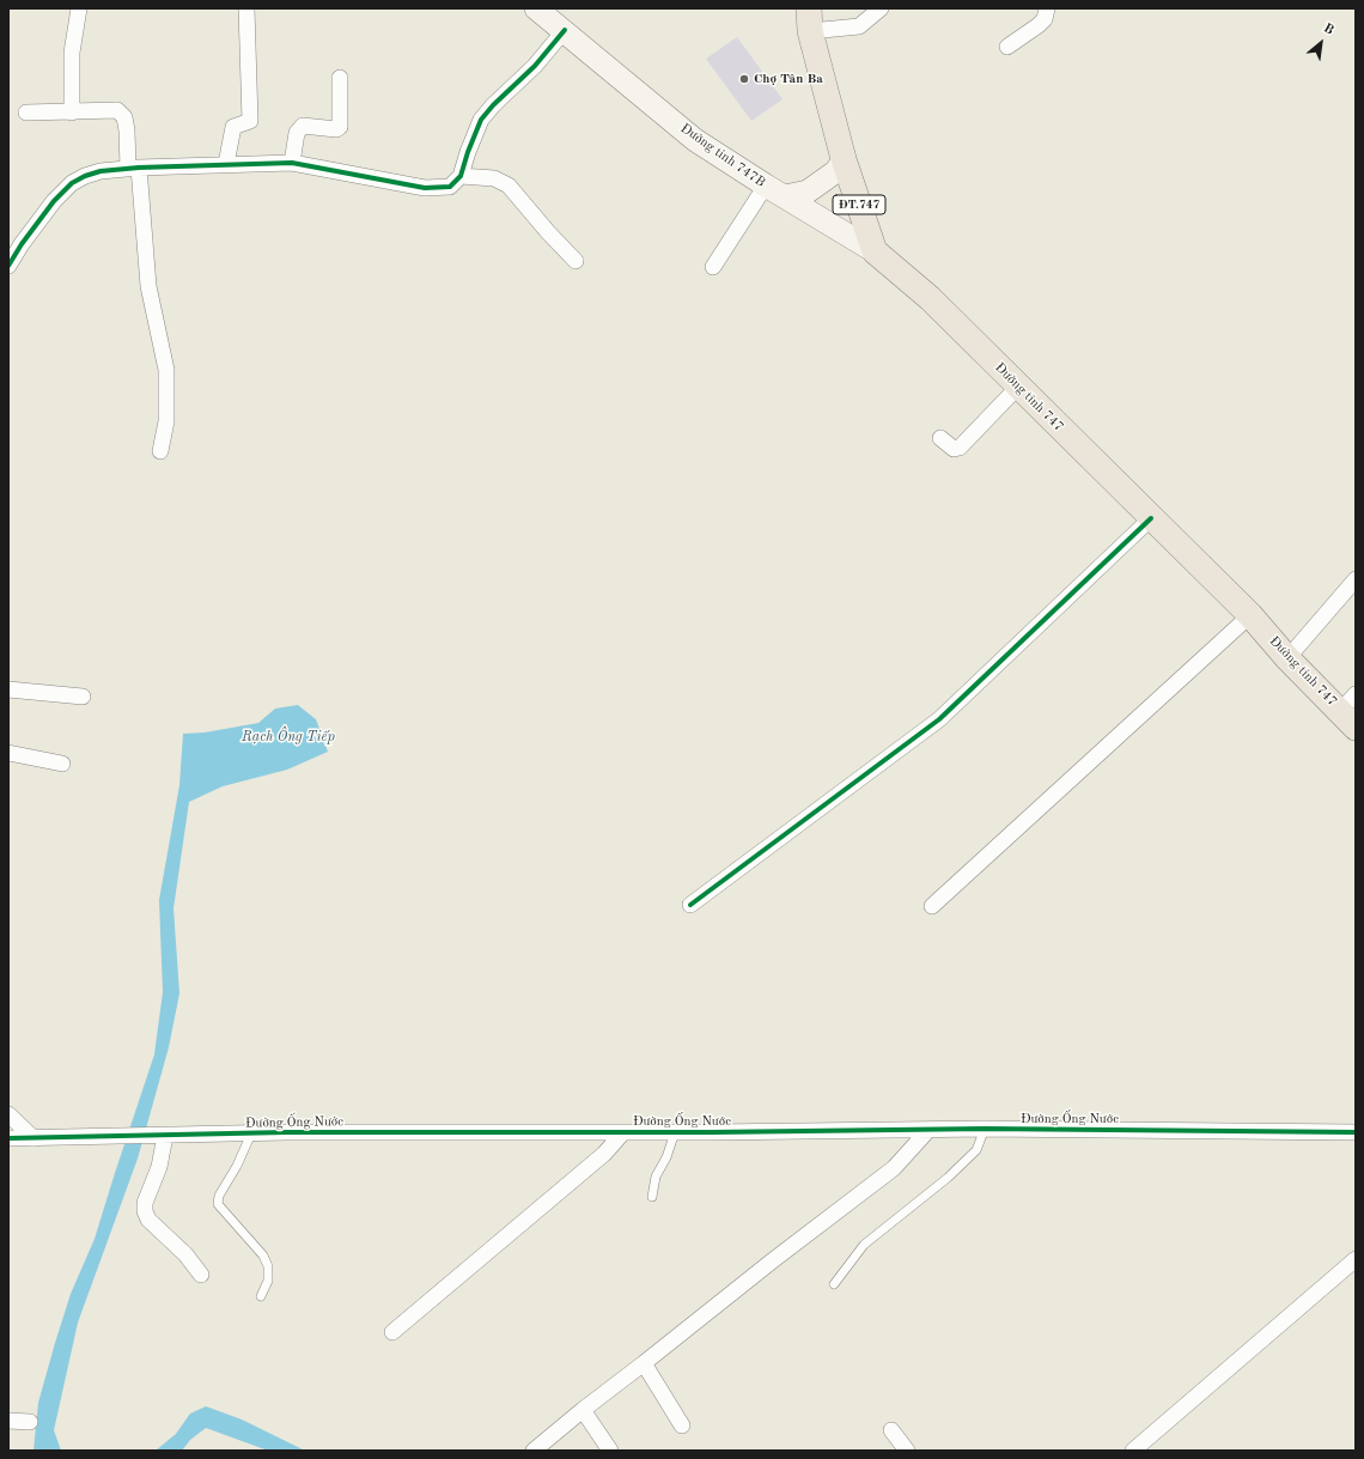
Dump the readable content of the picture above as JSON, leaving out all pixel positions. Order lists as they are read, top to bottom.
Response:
{
  "streets": {
    "main road": ["Đường tỉnh 747B", "ĐT.747", "Đường tỉnh 747"],
    "street": ["Đường Ống Nước"]
  },
  "crossings": [
    ["Đường tỉnh 747B", "ĐT.747"],
    ["Đường tỉnh 747B", "Đường tỉnh 747"],
    ["ĐT.747", "Đường tỉnh 747"]
  ],
  "water": ["Rạch Ông Tiếp"],
  "places": ["Chợ Tân Ba"],
  "north": "top right"
}
